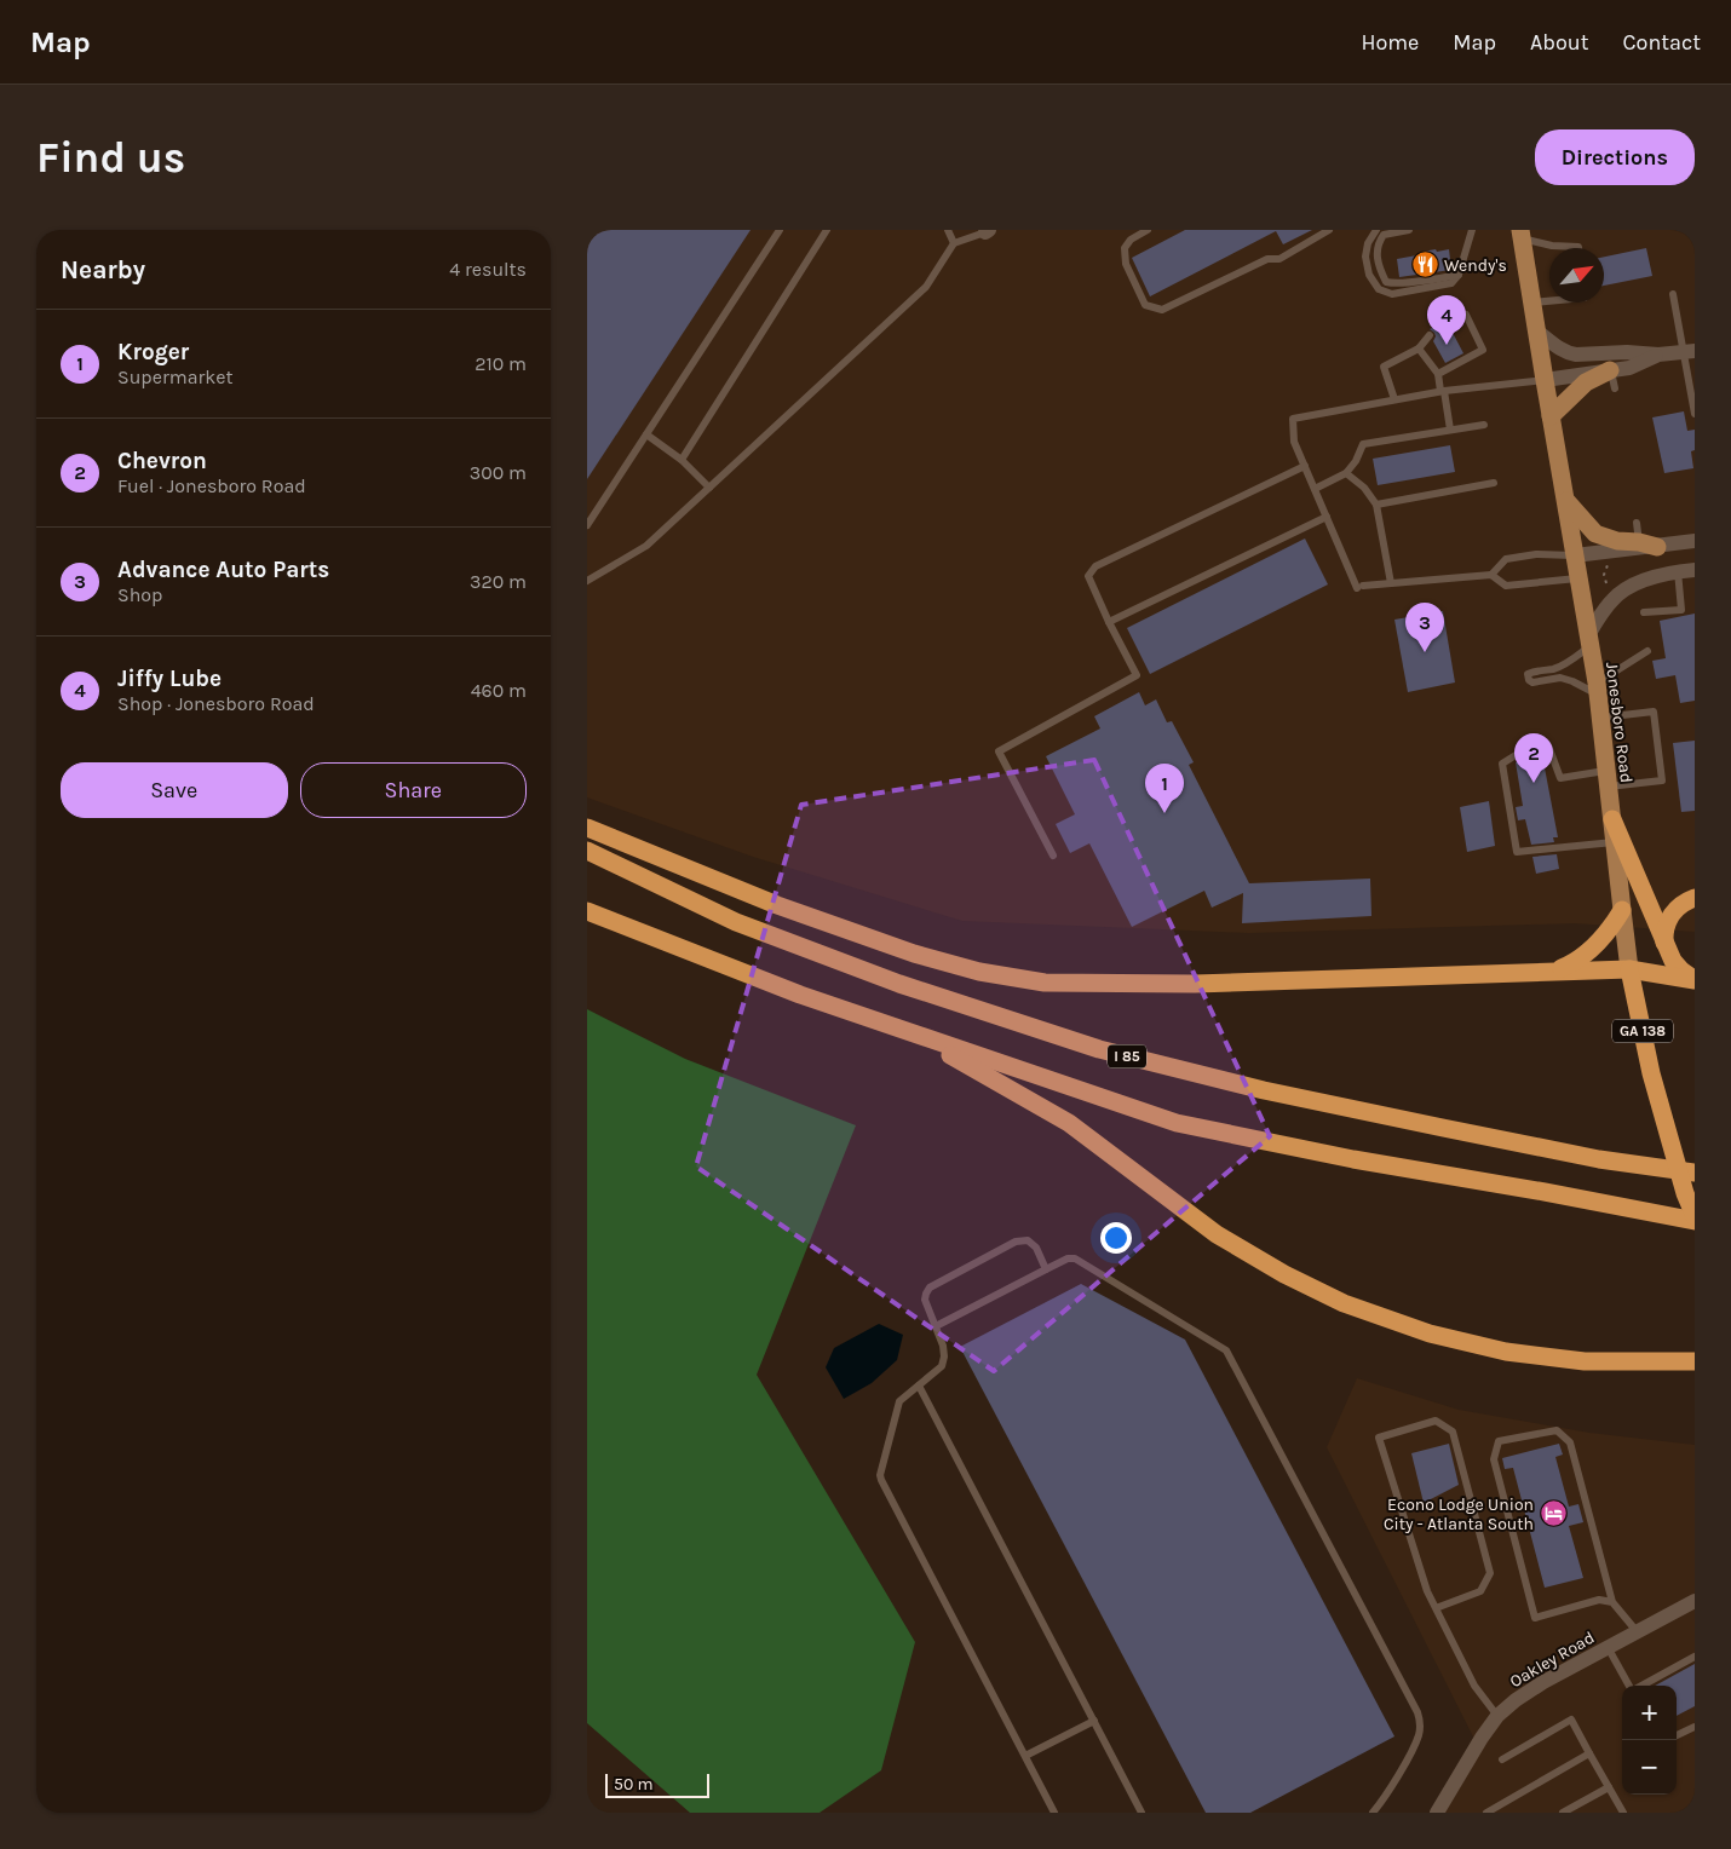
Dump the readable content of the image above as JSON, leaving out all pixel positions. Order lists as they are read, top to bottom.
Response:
{
  "streets": {
    "highway": ["Jonesboro Road", "GA 138", "I 85"],
    "street": ["Oakley Road"]
  },
  "places": {
    "restaurant": ["Wendy's"],
    "hotel": ["Econo Lodge Union City - Atlanta South"]
  },
  "scale_bar": "50 m",
  "north": "top right",
  "page": {
    "header": "Map",
    "nav": [
      "Home",
      "Map",
      "About",
      "Contact"
    ],
    "buttons": [
      "Directions",
      ["Save", "Share"]
    ],
    "title": "Find us",
    "heading": ["Nearby", "4 results"],
    "pins": [
      "4",
      "3",
      "2",
      "1"
    ],
    "list": [
      {
        "mark": "1",
        "name": "Kroger",
        "note": "Supermarket",
        "value": "210 m"
      },
      {
        "mark": "2",
        "name": "Chevron",
        "note": "Fuel · Jonesboro Road",
        "value": "300 m"
      },
      {
        "mark": "3",
        "name": "Advance Auto Parts",
        "note": "Shop",
        "value": "320 m"
      },
      {
        "mark": "4",
        "name": "Jiffy Lube",
        "note": "Shop · Jonesboro Road",
        "value": "460 m"
      }
    ],
    "map_buttons": ["+", "−"],
    "scale": "50 m"
  }
}
